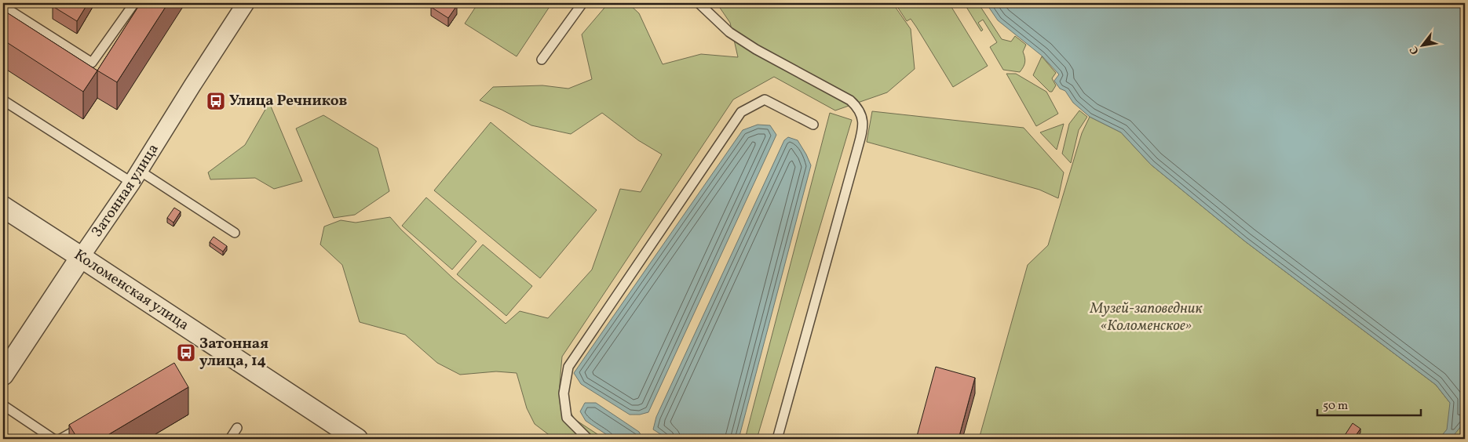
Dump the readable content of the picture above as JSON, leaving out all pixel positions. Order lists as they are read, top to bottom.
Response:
{
  "streets": {
    "street": ["Затонная улица", "Коломенская улица"]
  },
  "crossings": [
    ["Затонная улица", "Коломенская улица"]
  ],
  "parks": ["Музей-заповедник «Коломенское»"],
  "places": {
    "bus stop": ["Улица Речников", "Затонная улица, 14"]
  },
  "scale_bar": "50 m",
  "north": "bottom left"
}
